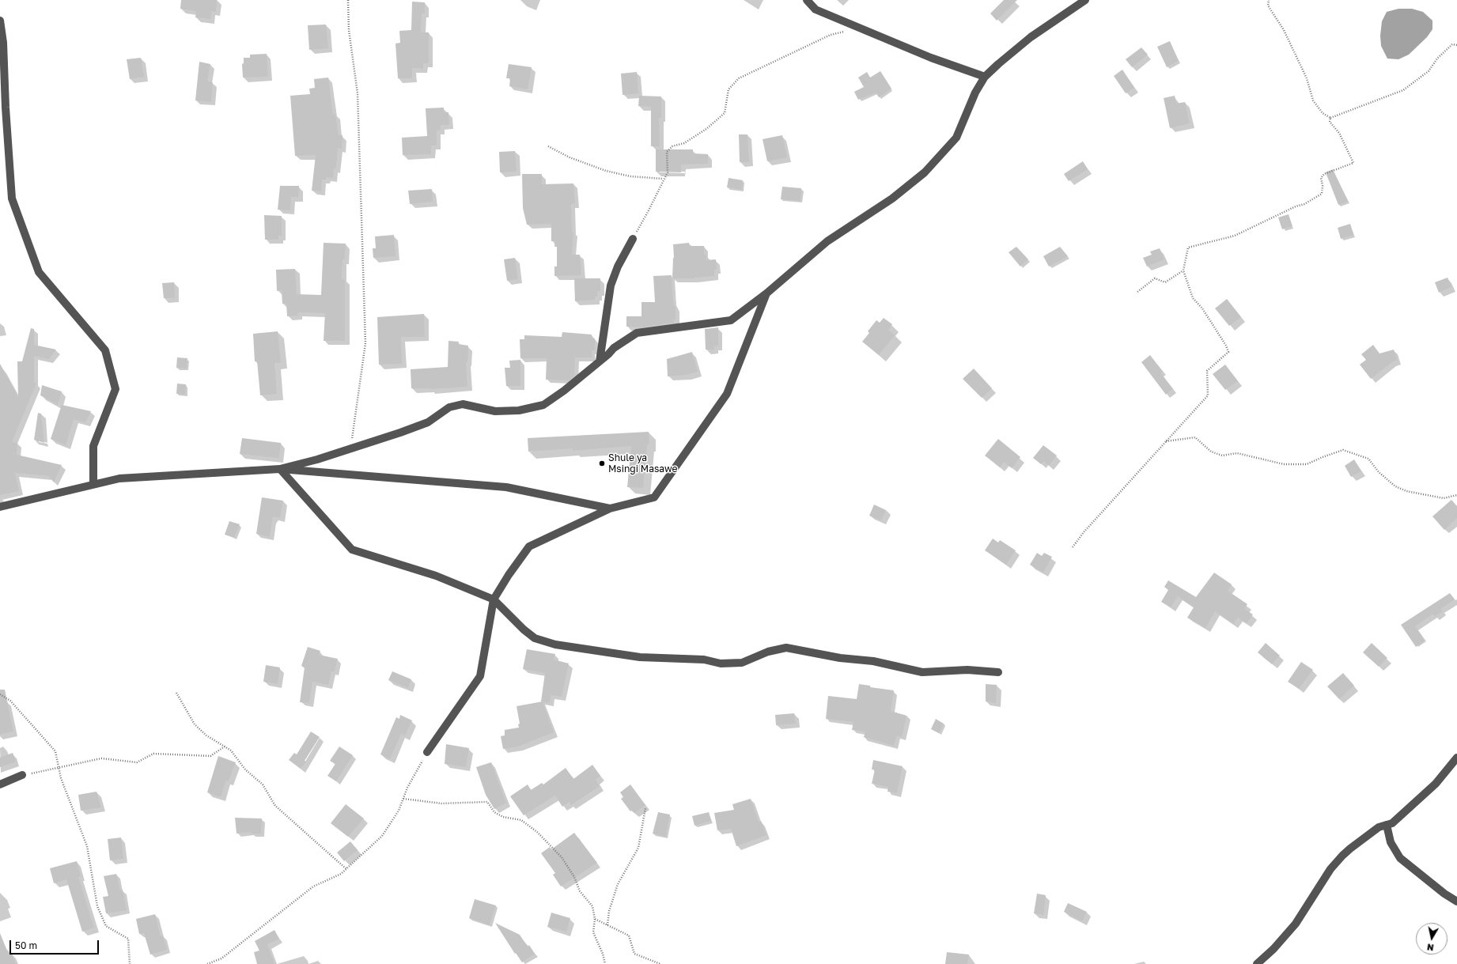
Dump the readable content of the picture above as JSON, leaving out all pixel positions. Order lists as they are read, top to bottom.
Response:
{
  "places": ["Shule ya Msingi Masawe"],
  "scale_bar": "50 m",
  "north": "bottom"
}
